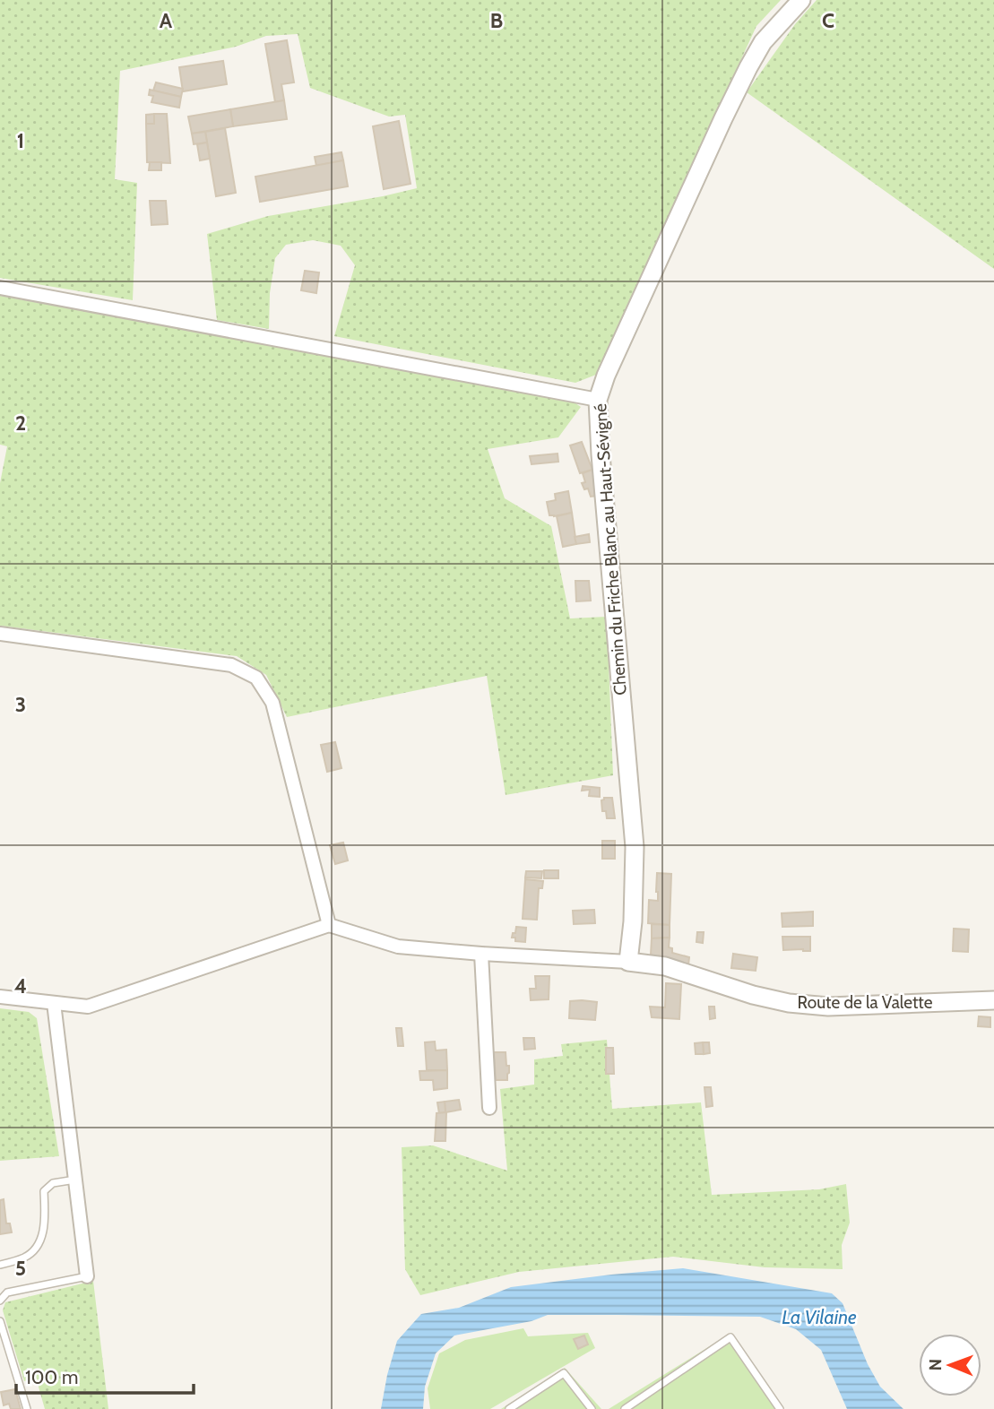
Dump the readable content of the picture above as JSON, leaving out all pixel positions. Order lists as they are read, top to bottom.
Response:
{
  "streets": {
    "street": ["Chemin du Friche Blanc au Haut-Sévigné", "Route de la Valette"]
  },
  "crossings": [
    ["Chemin du Friche Blanc au Haut-Sévigné", "Route de la Valette"]
  ],
  "water": ["La Vilaine"],
  "scale_bar": "100 m",
  "north": "left",
  "grid": {
    "columns": ["A", "B", "C"],
    "rows": [
      "1",
      "2",
      "3",
      "4",
      "5"
    ]
  }
}
